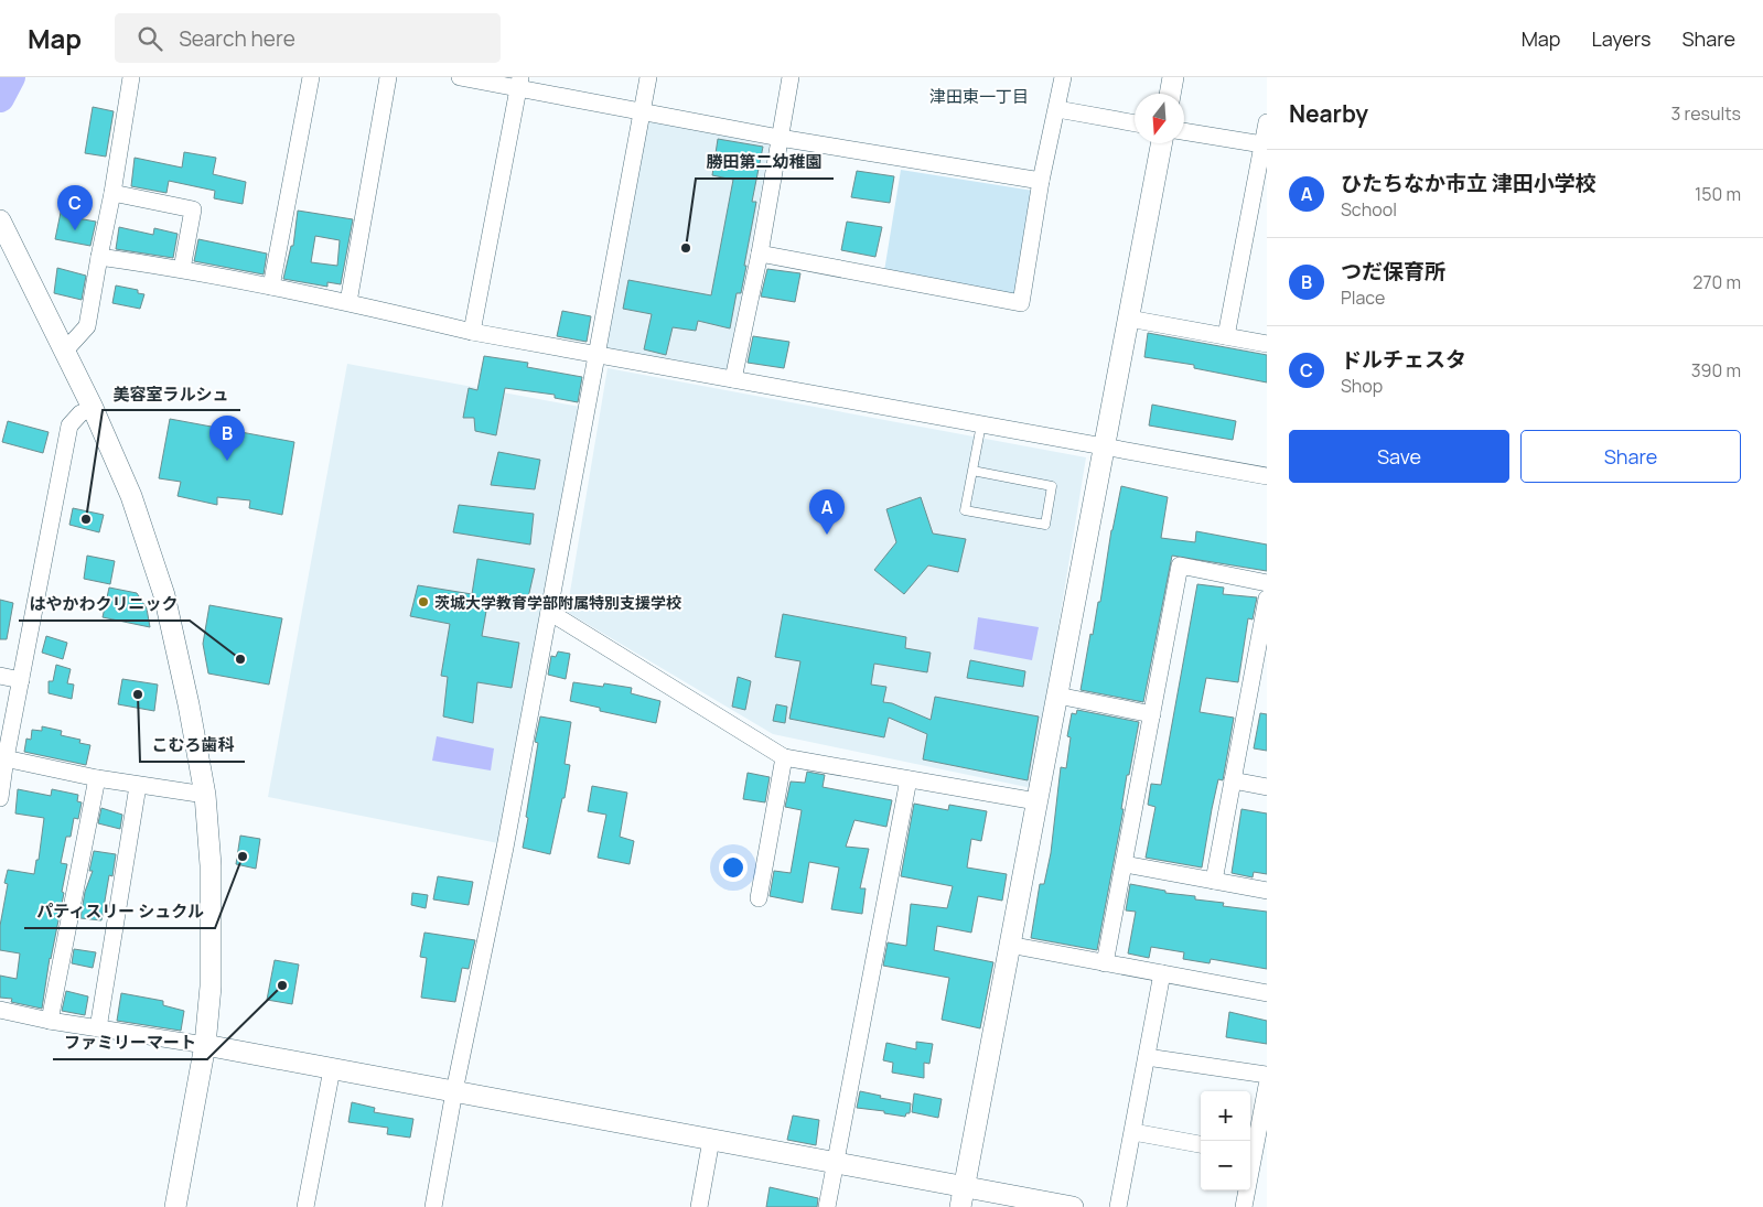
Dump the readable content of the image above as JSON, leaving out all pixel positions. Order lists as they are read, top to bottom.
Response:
{
  "districts": ["津田東一丁目"],
  "places": [
    "勝田第二幼稚園",
    "美容室ラルシュ",
    "茨城大学教育学部附属特別支援学校",
    "はやかわクリニック",
    "こむろ歯科",
    "パティスリー シュクル",
    "ファミリーマート"
  ],
  "north": "bottom",
  "page": {
    "header": "Map",
    "search": "Search here",
    "nav": ["Map", "Layers", "Share"],
    "heading": ["Nearby", "3 results"],
    "list": [
      {
        "mark": "A",
        "name": "ひたちなか市立 津田小学校",
        "note": "School",
        "value": "150 m"
      },
      {
        "mark": "B",
        "name": "つだ保育所",
        "note": "Place",
        "value": "270 m"
      },
      {
        "mark": "C",
        "name": "ドルチェスタ",
        "note": "Shop",
        "value": "390 m"
      }
    ],
    "pins": ["C", "B", "A"],
    "buttons": ["Save", "Share"],
    "map_buttons": ["+", "−"]
  }
}
